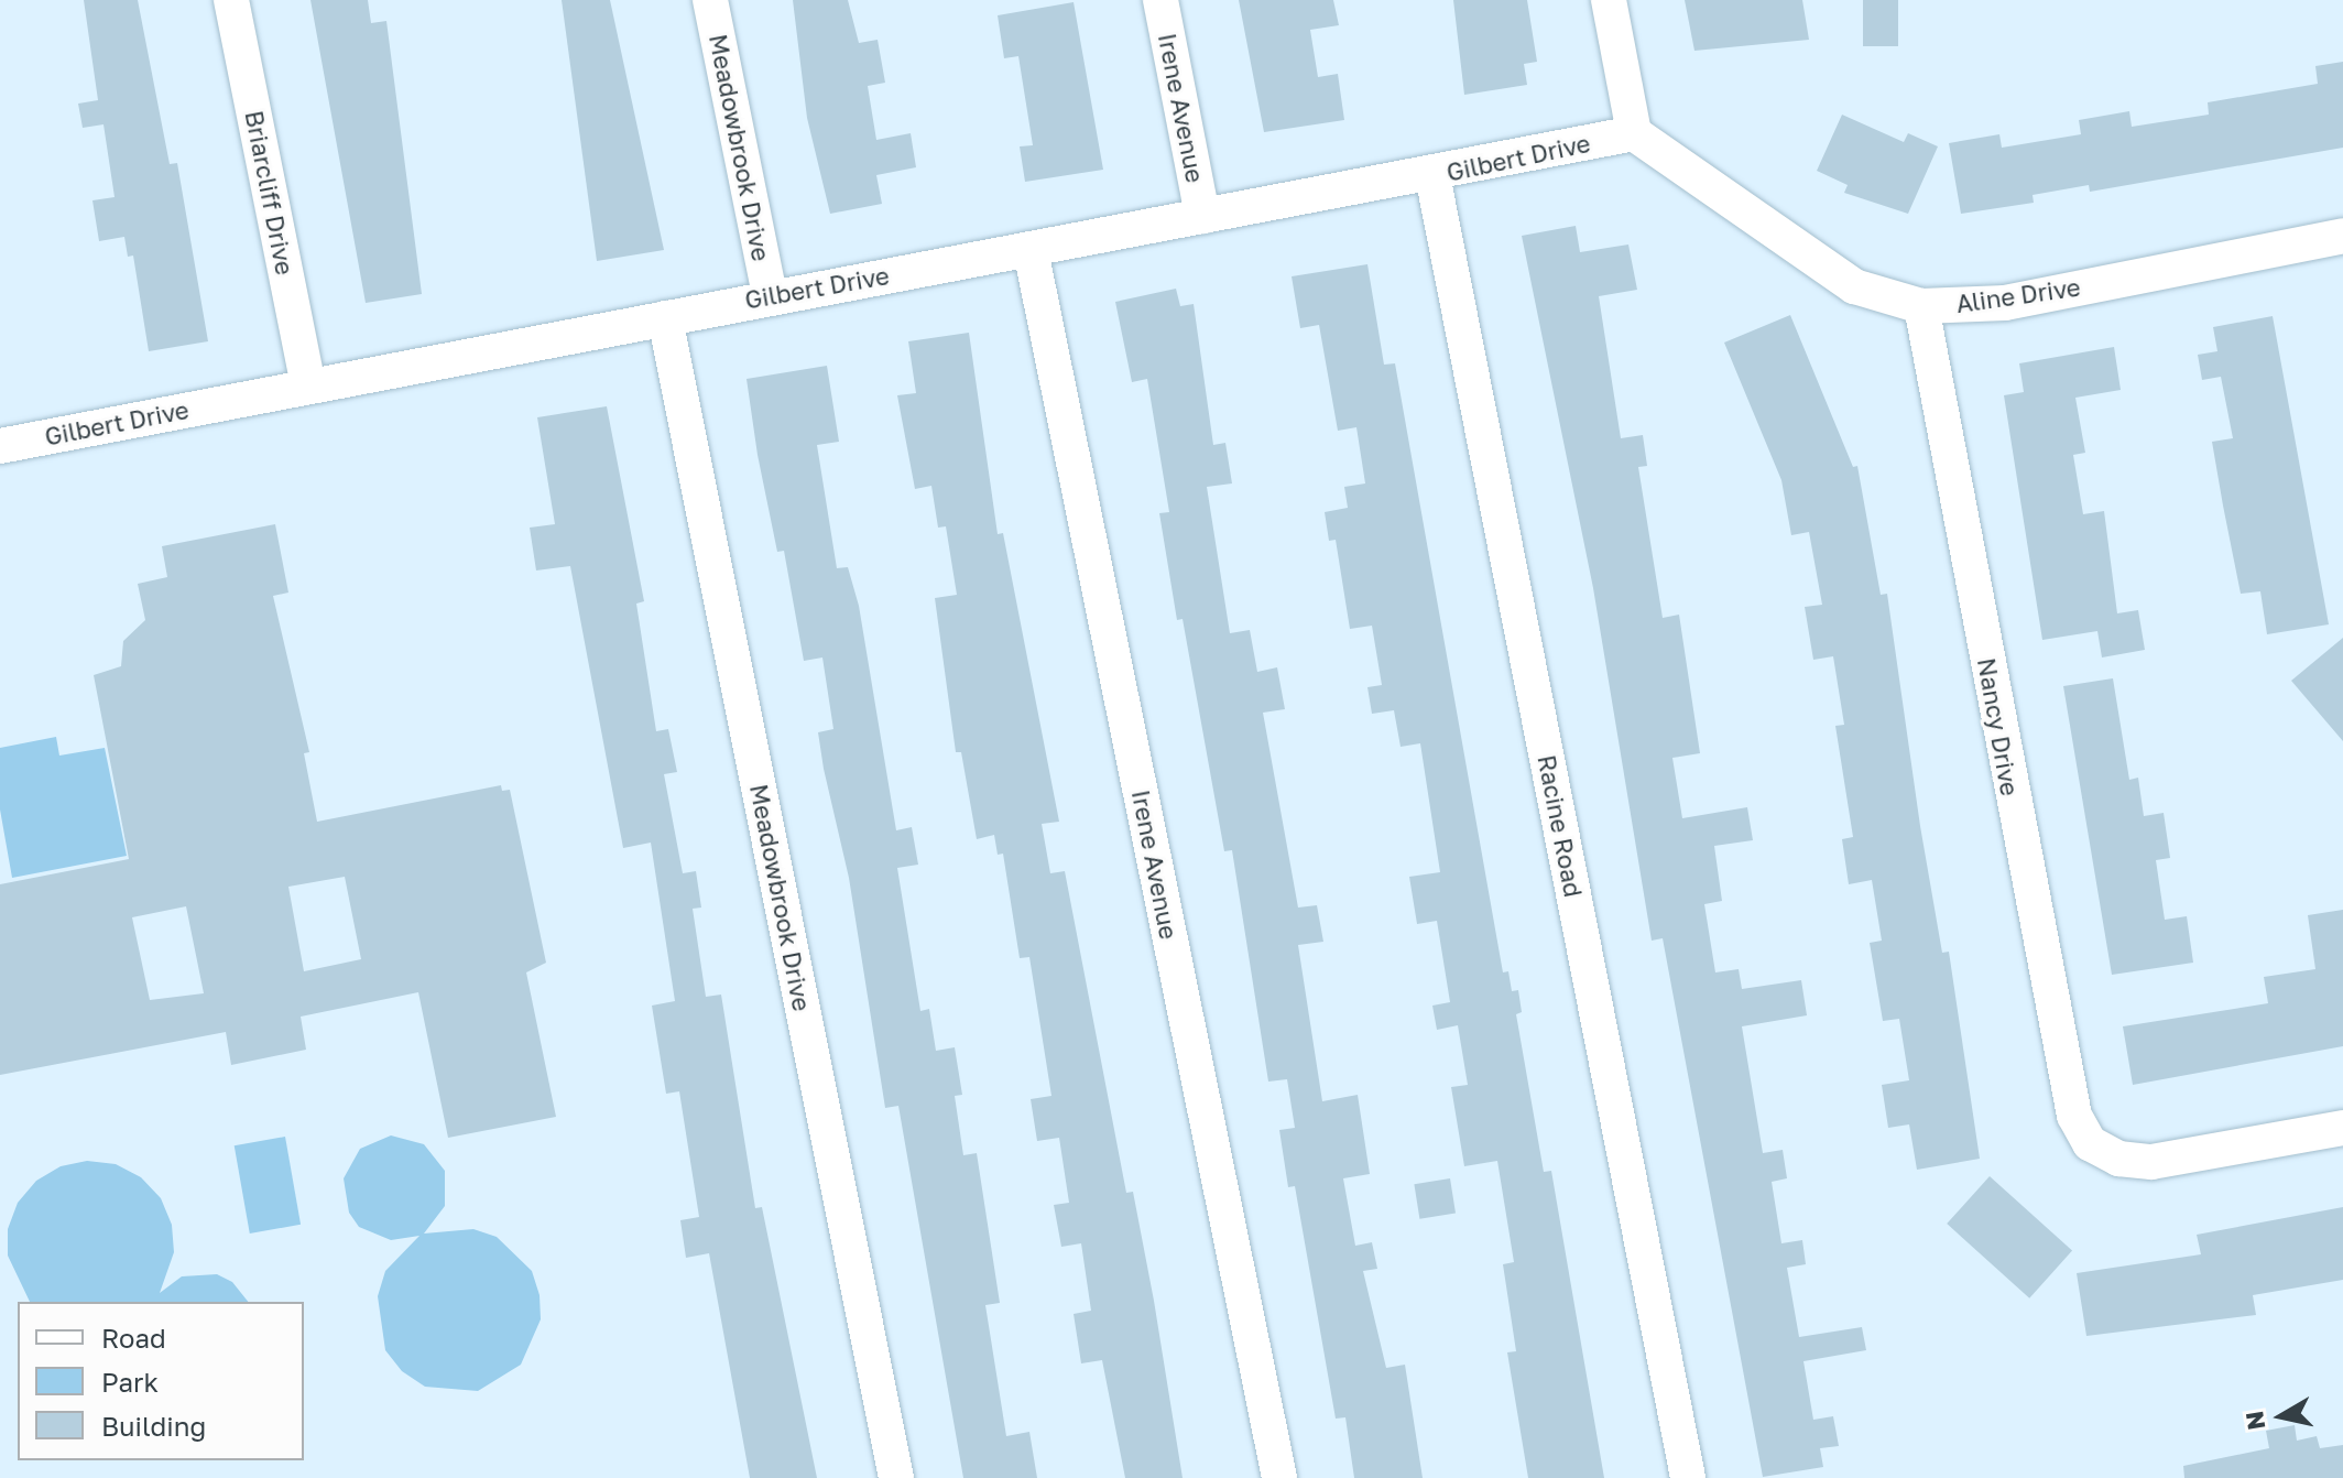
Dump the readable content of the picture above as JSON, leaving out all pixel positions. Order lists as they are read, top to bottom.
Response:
{
  "streets": {
    "street": [
      "Irene Avenue",
      "Meadowbrook Drive",
      "Gilbert Drive",
      "Briarcliff Drive",
      "Aline Drive",
      "Nancy Drive",
      "Racine Road"
    ]
  },
  "crossings": [
    ["Irene Avenue", "Gilbert Drive"],
    ["Meadowbrook Drive", "Gilbert Drive"],
    ["Gilbert Drive", "Briarcliff Drive"],
    ["Gilbert Drive", "Aline Drive"],
    ["Gilbert Drive", "Racine Road"],
    ["Aline Drive", "Nancy Drive"]
  ],
  "legend": ["Road", "Park", "Building"],
  "north": "left"
}
